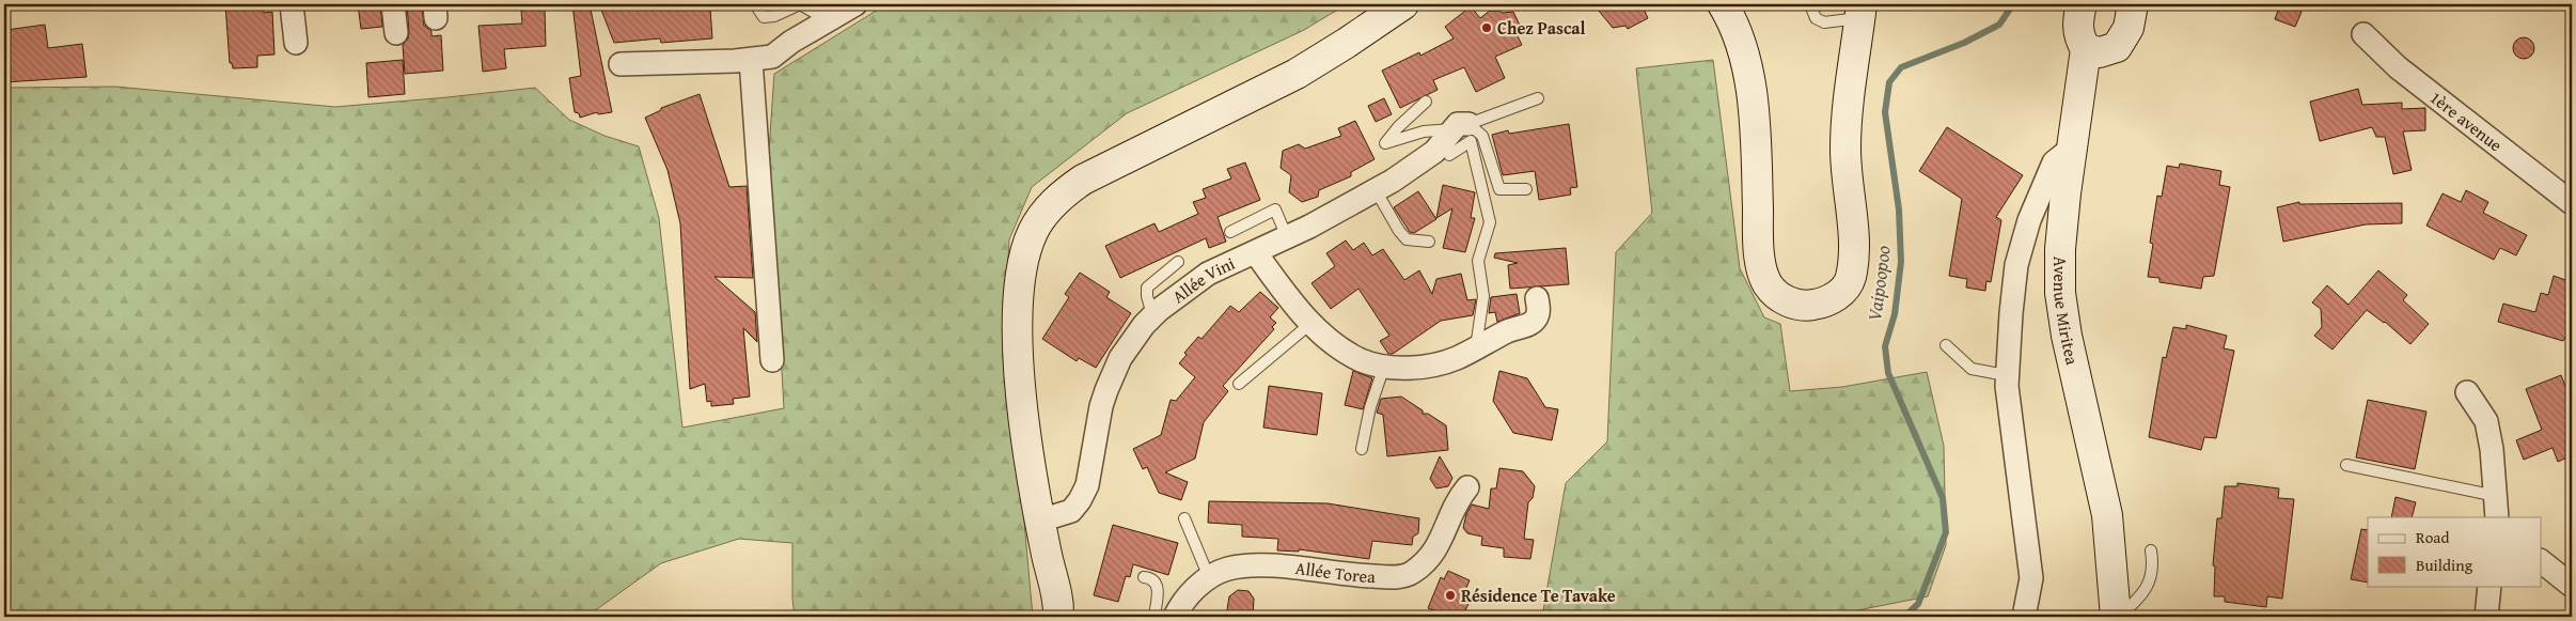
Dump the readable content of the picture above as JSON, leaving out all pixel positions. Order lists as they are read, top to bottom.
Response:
{
  "streets": {
    "main road": ["Avenue Miritea"],
    "street": ["1ère avenue", "Allée Vini", "Allée Torea"]
  },
  "water": ["Vaipoopoo"],
  "places": ["Chez Pascal", "Résidence Te Tavake"],
  "legend": ["Road", "Building"]
}
